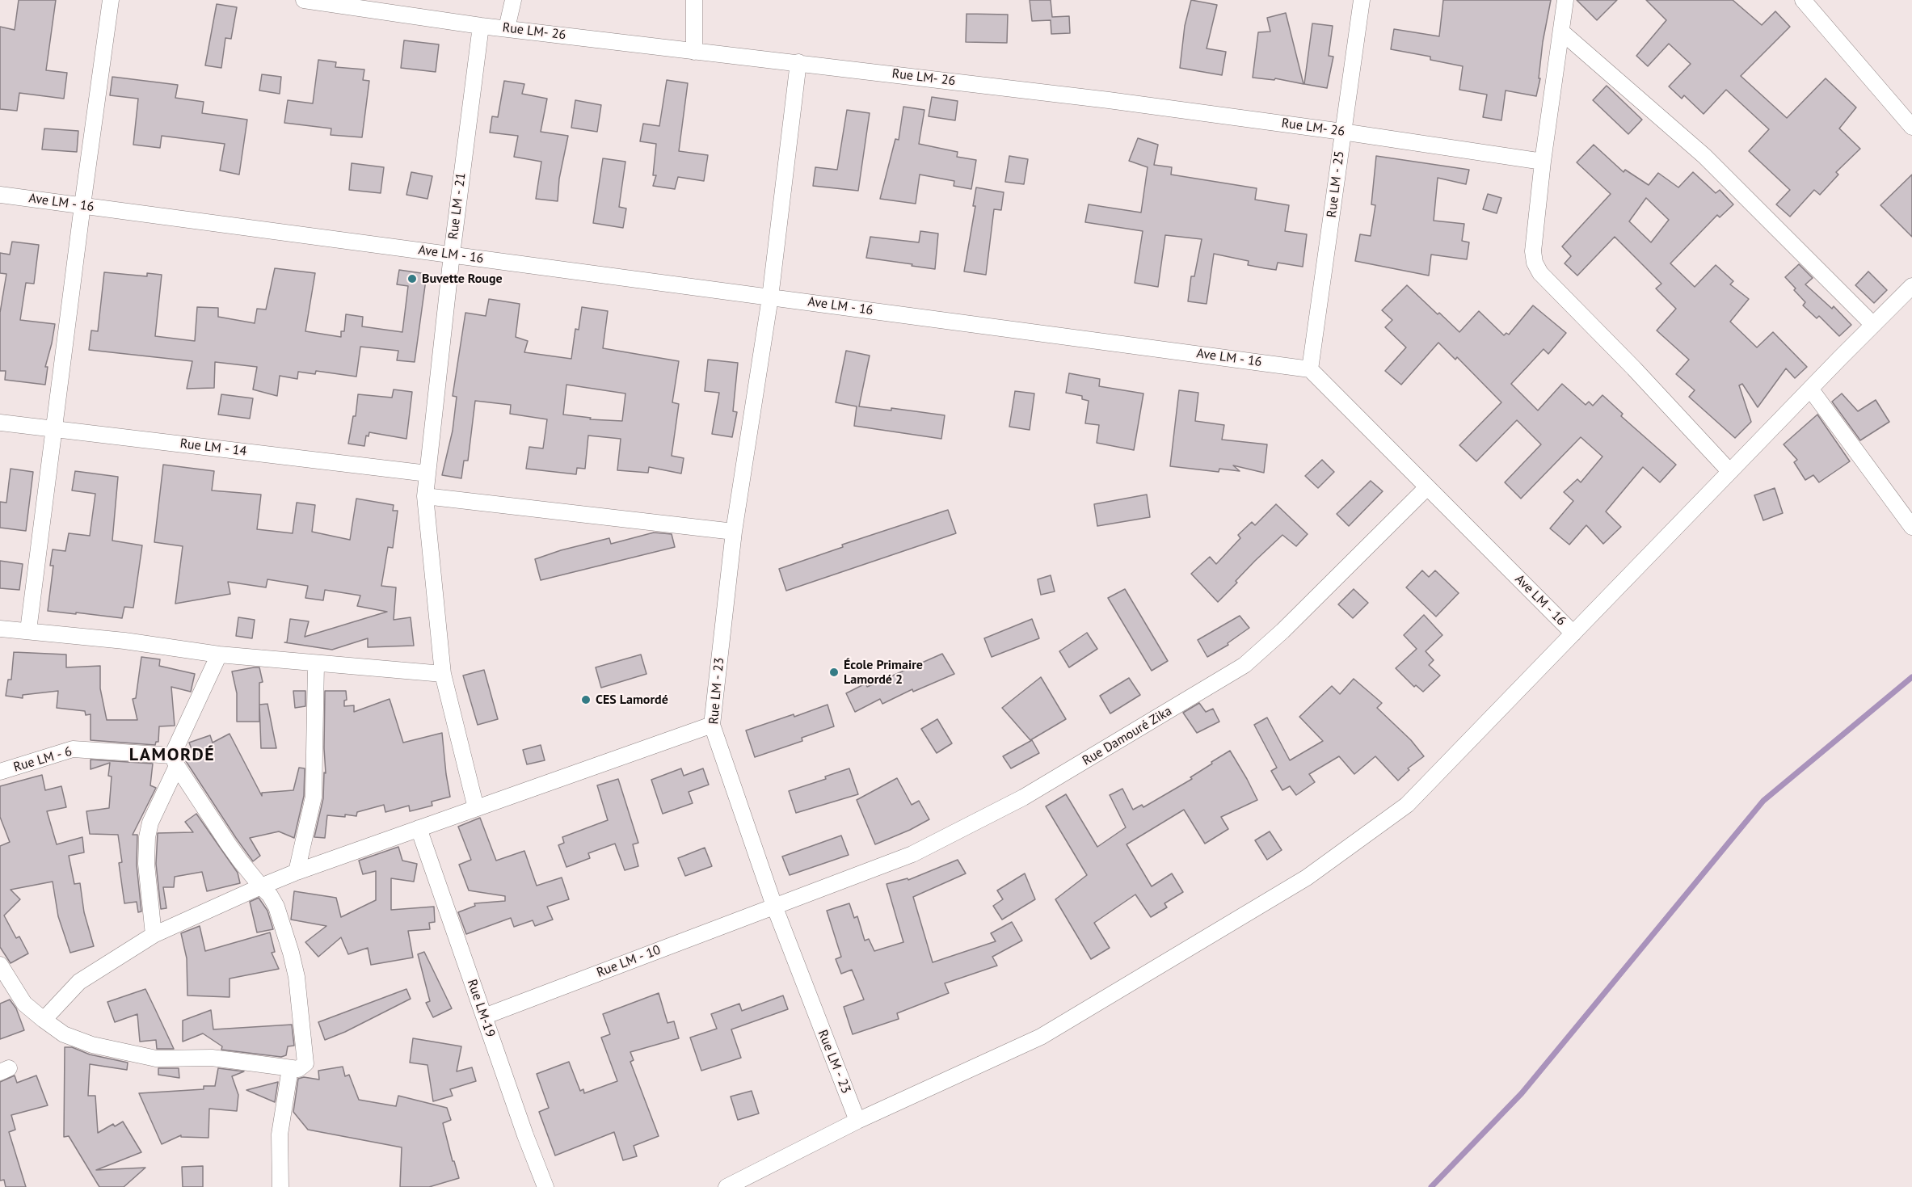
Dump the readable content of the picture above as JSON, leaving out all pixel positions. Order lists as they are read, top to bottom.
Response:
{
  "streets": {
    "street": [
      "Rue LM- 26",
      "Rue LM - 25",
      "Ave LM - 16",
      "Rue LM - 21",
      "Rue LM - 14",
      "Rue LM - 23",
      "Rue Damouré Zika",
      "Rue LM - 6",
      "Rue LM - 10",
      "Rue LM-19"
    ]
  },
  "crossings": [
    ["Rue LM- 26", "Rue LM - 25"],
    ["Rue LM- 26", "Rue LM - 21"],
    ["Rue LM- 26", "Rue LM - 23"],
    ["Rue LM - 25", "Ave LM - 16"],
    ["Ave LM - 16", "Rue LM - 21"],
    ["Ave LM - 16", "Rue LM - 23"],
    ["Ave LM - 16", "Rue Damouré Zika"],
    ["Rue LM - 21", "Rue LM - 14"],
    ["Rue LM - 23", "Rue Damouré Zika"],
    ["Rue LM - 23", "Rue LM - 10"],
    ["Rue Damouré Zika", "Rue LM - 10"],
    ["Rue LM - 10", "Rue LM-19"]
  ],
  "districts": ["LAMORDÉ"],
  "places": ["Buvette Rouge", "École Primaire Lamordé 2", "CES Lamordé"]
}
